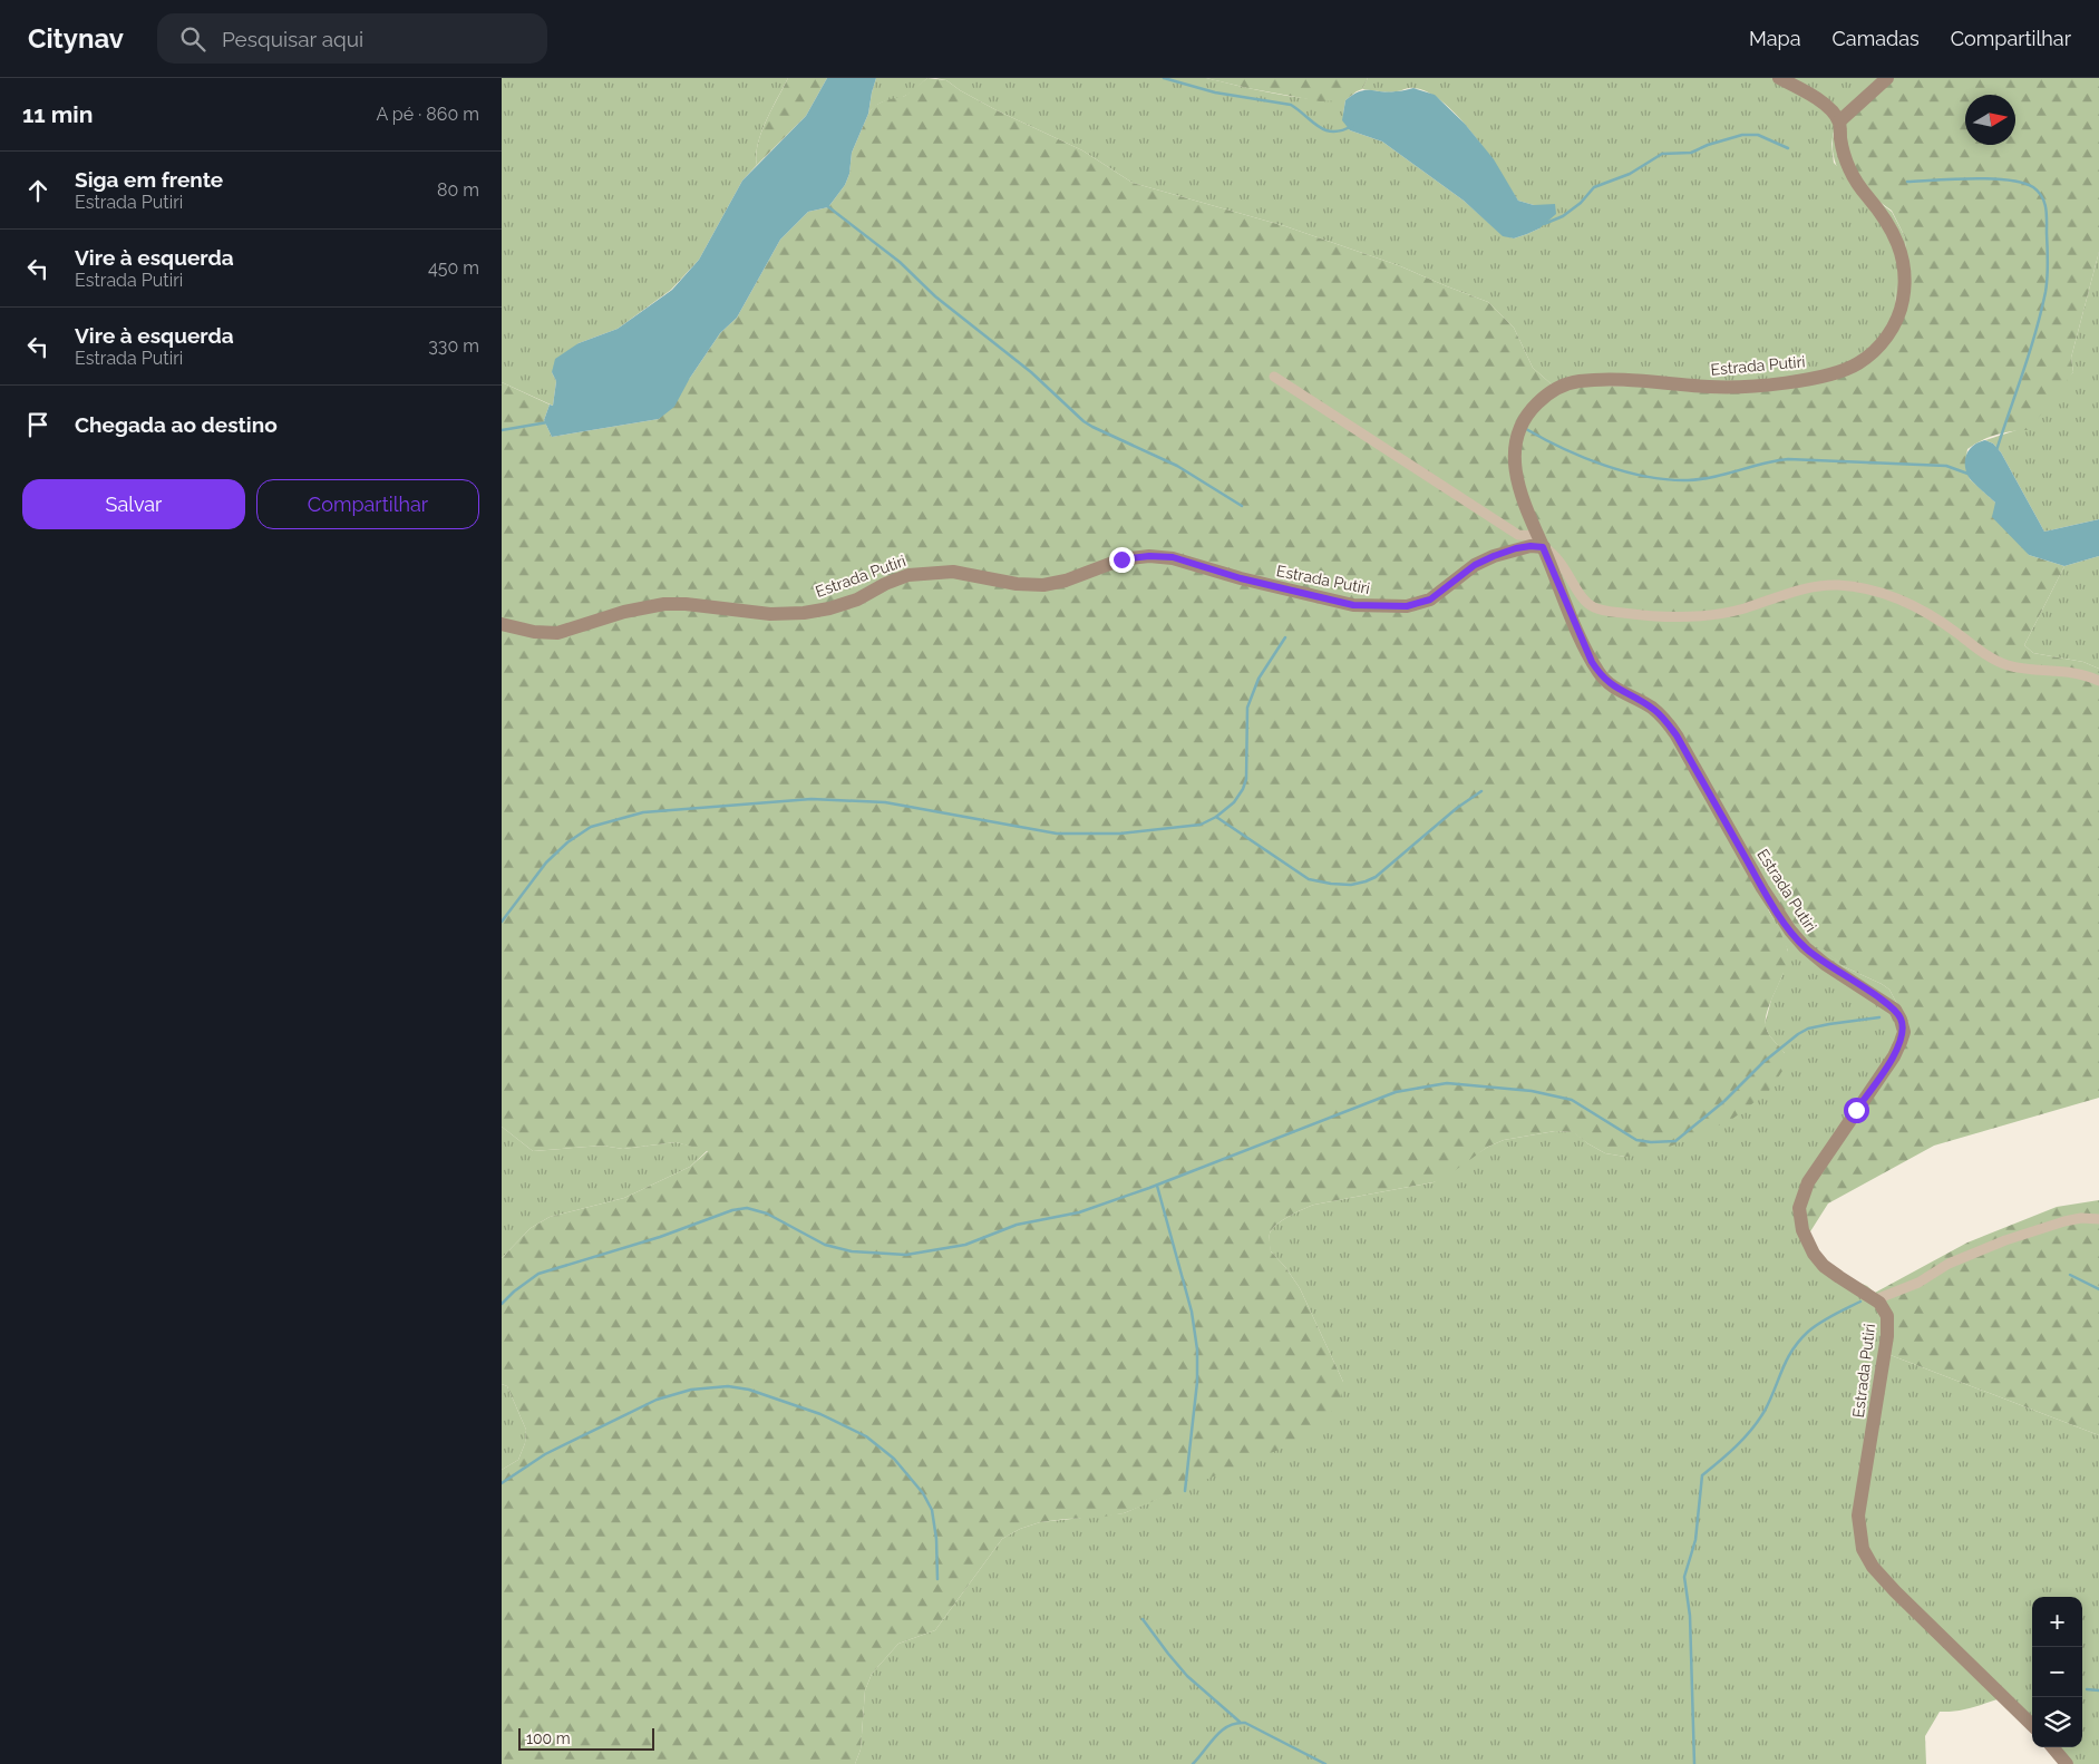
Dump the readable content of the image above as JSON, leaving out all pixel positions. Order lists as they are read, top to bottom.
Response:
{
  "streets": {
    "street": ["Estrada Putiri"]
  },
  "scale_bar": "100 m",
  "north": "right",
  "page": {
    "header": "Citynav",
    "search": "Pesquisar aqui",
    "nav": ["Mapa", "Camadas", "Compartilhar"],
    "heading": ["11 min", "A pé · 860 m"],
    "list": [
      ["Siga em frente", "Estrada Putiri", "80 m"],
      ["Vire à esquerda", "Estrada Putiri", "450 m"],
      ["Vire à esquerda", "Estrada Putiri", "330 m"],
      "Chegada ao destino"
    ],
    "buttons": ["Salvar", "Compartilhar"],
    "map_buttons": ["+", "−"],
    "scale": "100 m"
  }
}
